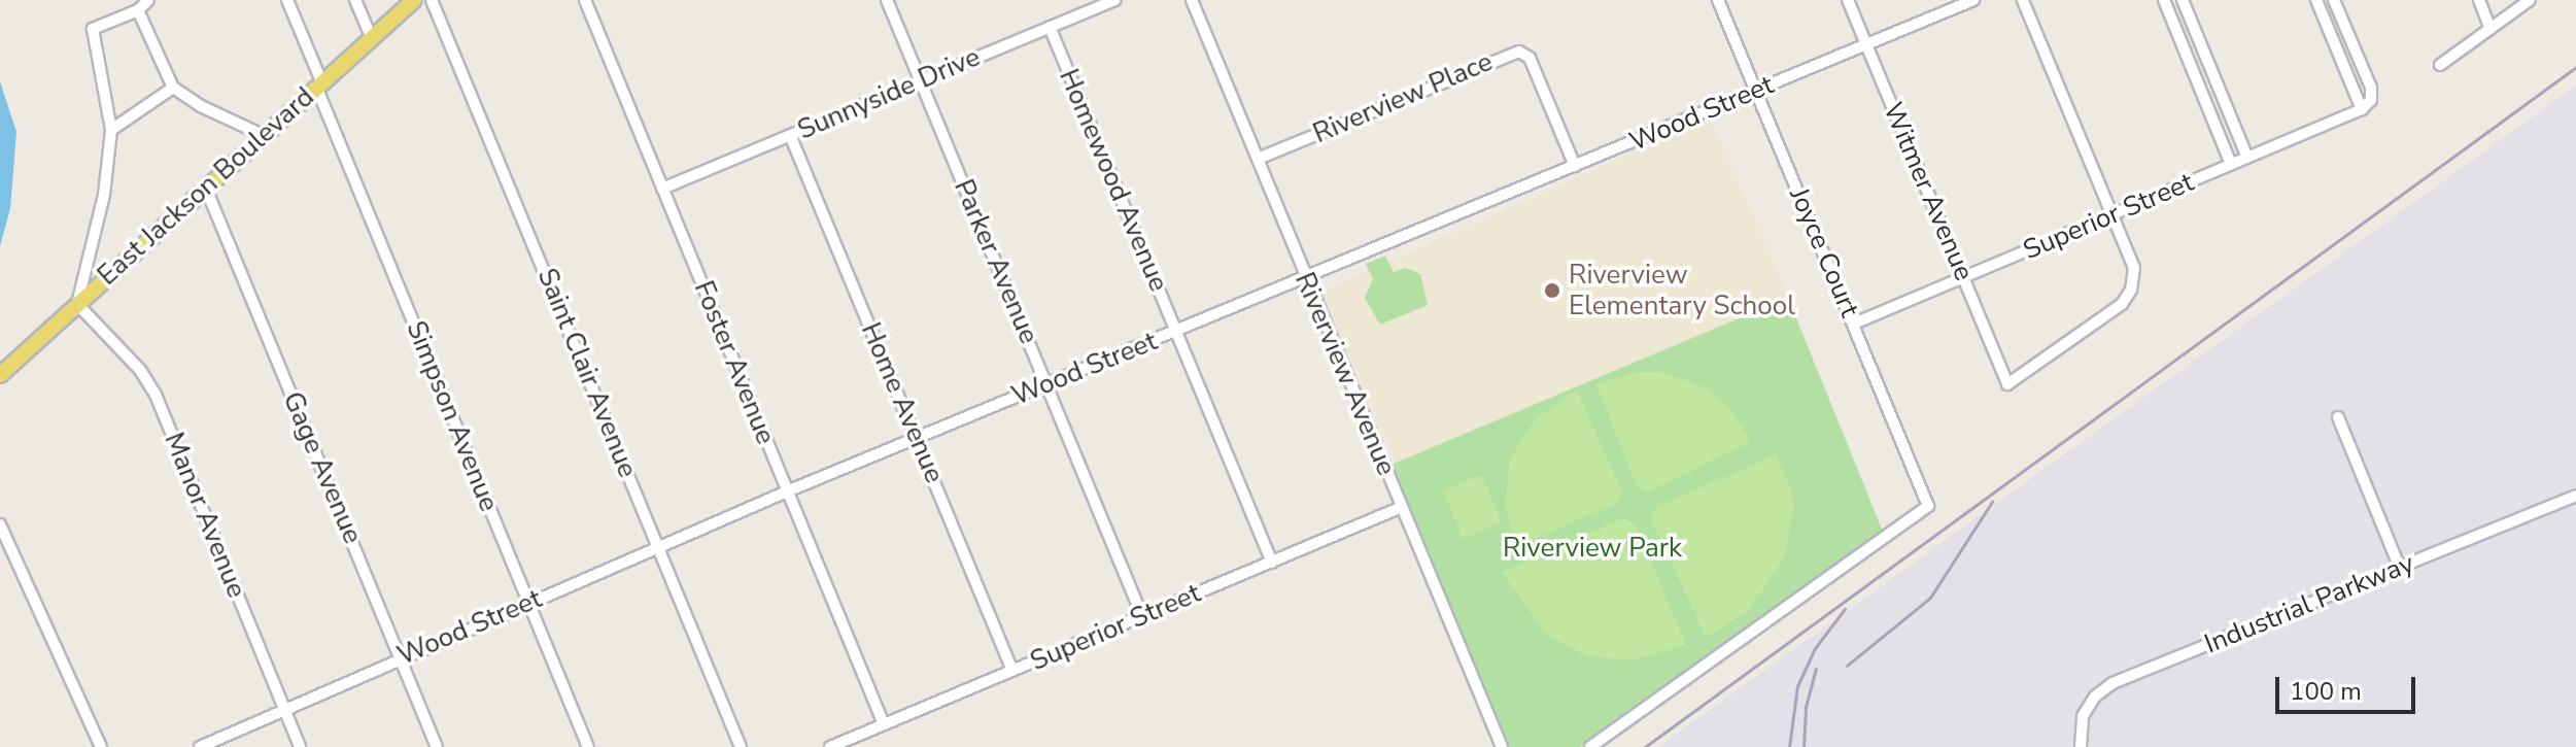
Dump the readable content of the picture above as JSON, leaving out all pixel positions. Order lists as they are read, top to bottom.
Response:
{
  "streets": {
    "main road": ["East Jackson Boulevard"],
    "street": [
      "Sunnyside Drive",
      "Riverview Place",
      "Wood Street",
      "Homewood Avenue",
      "Witmer Avenue",
      "Superior Street",
      "Joyce Court",
      "Parker Avenue",
      "Foster Avenue",
      "Saint Clair Avenue",
      "Riverview Avenue",
      "Home Avenue",
      "Simpson Avenue",
      "Gage Avenue",
      "Manor Avenue",
      "Industrial Parkway"
    ]
  },
  "crossings": [
    ["Sunnyside Drive", "Homewood Avenue"],
    ["Sunnyside Drive", "Parker Avenue"],
    ["Sunnyside Drive", "Foster Avenue"],
    ["Sunnyside Drive", "Home Avenue"],
    ["Riverview Place", "Wood Street"],
    ["Riverview Place", "Riverview Avenue"],
    ["Wood Street", "Homewood Avenue"],
    ["Wood Street", "Witmer Avenue"],
    ["Wood Street", "Joyce Court"],
    ["Wood Street", "Parker Avenue"],
    ["Wood Street", "Foster Avenue"],
    ["Wood Street", "Saint Clair Avenue"],
    ["Wood Street", "Riverview Avenue"],
    ["Wood Street", "Home Avenue"],
    ["Wood Street", "Simpson Avenue"],
    ["Wood Street", "Gage Avenue"],
    ["Wood Street", "Manor Avenue"],
    ["Homewood Avenue", "Superior Street"],
    ["East Jackson Boulevard", "Simpson Avenue"],
    ["East Jackson Boulevard", "Gage Avenue"],
    ["East Jackson Boulevard", "Manor Avenue"],
    ["Witmer Avenue", "Superior Street"],
    ["Superior Street", "Joyce Court"],
    ["Superior Street", "Parker Avenue"],
    ["Superior Street", "Foster Avenue"],
    ["Superior Street", "Riverview Avenue"],
    ["Superior Street", "Home Avenue"]
  ],
  "parks": ["Riverview Park"],
  "places": ["Riverview Elementary School"],
  "scale_bar": "100 m"
}
